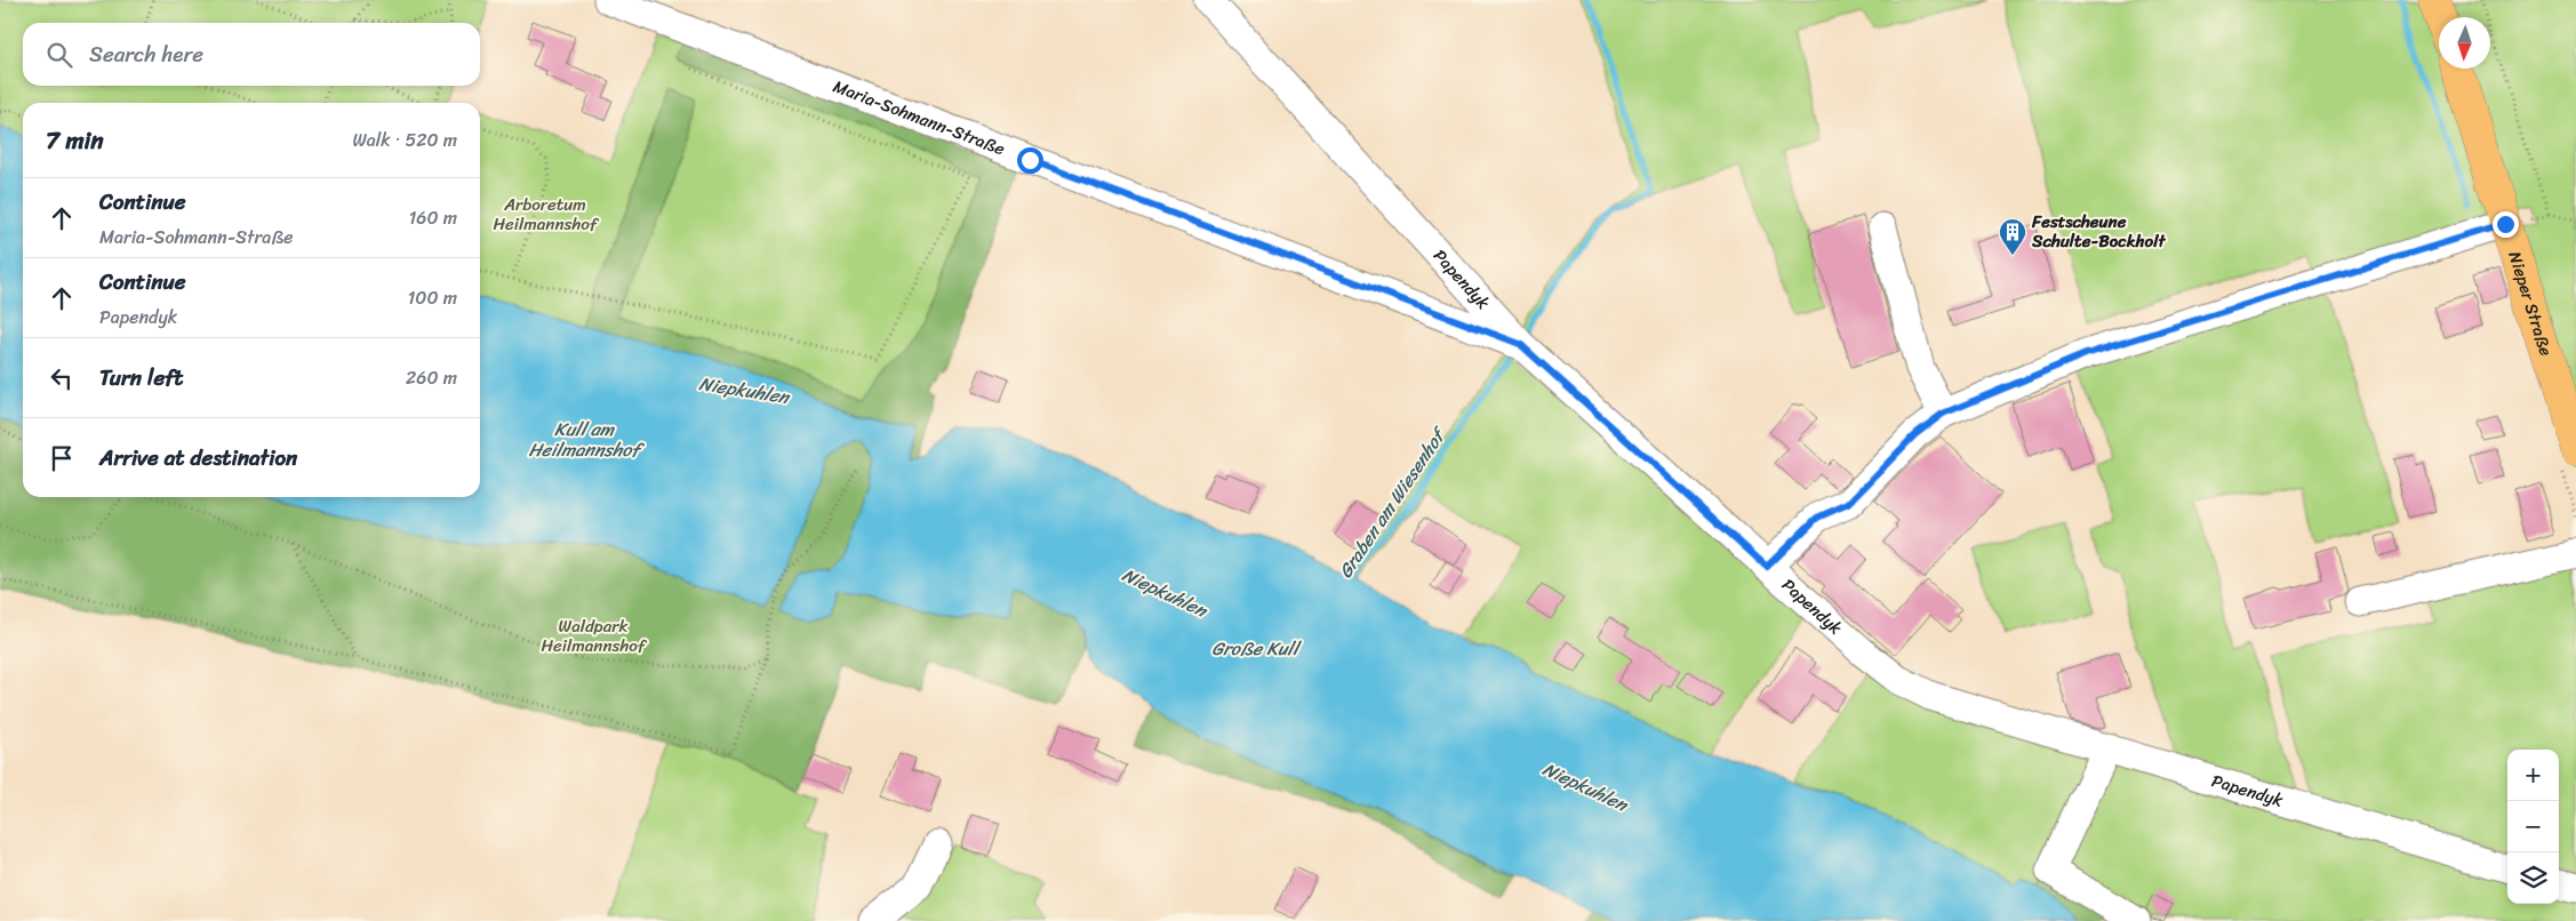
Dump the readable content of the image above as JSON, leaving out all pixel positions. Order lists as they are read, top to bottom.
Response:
{
  "streets": {
    "main road": ["Nieper Straße"],
    "street": ["Maria-Sohmann-Straße", "Papendyk"]
  },
  "crossings": [
    ["Maria-Sohmann-Straße", "Papendyk"]
  ],
  "water": [
    "Niepkuhlen",
    "Kull am Heilmannshof",
    "Graben am Wiesenhof",
    "Große Kull"
  ],
  "parks": ["Arboretum Heilmannshof", "Waldpark Heilmannshof"],
  "places": {
    "building": ["Festscheune Schulte-Bockholt"]
  },
  "north": "bottom",
  "page": {
    "search": "Search here",
    "heading": ["7 min", "Walk · 520 m"],
    "list": [
      ["Continue", "Maria-Sohmann-Straße", "160 m"],
      ["Continue", "Papendyk", "100 m"],
      ["Turn left", "260 m"],
      "Arrive at destination"
    ],
    "map_buttons": ["+", "−"]
  }
}
